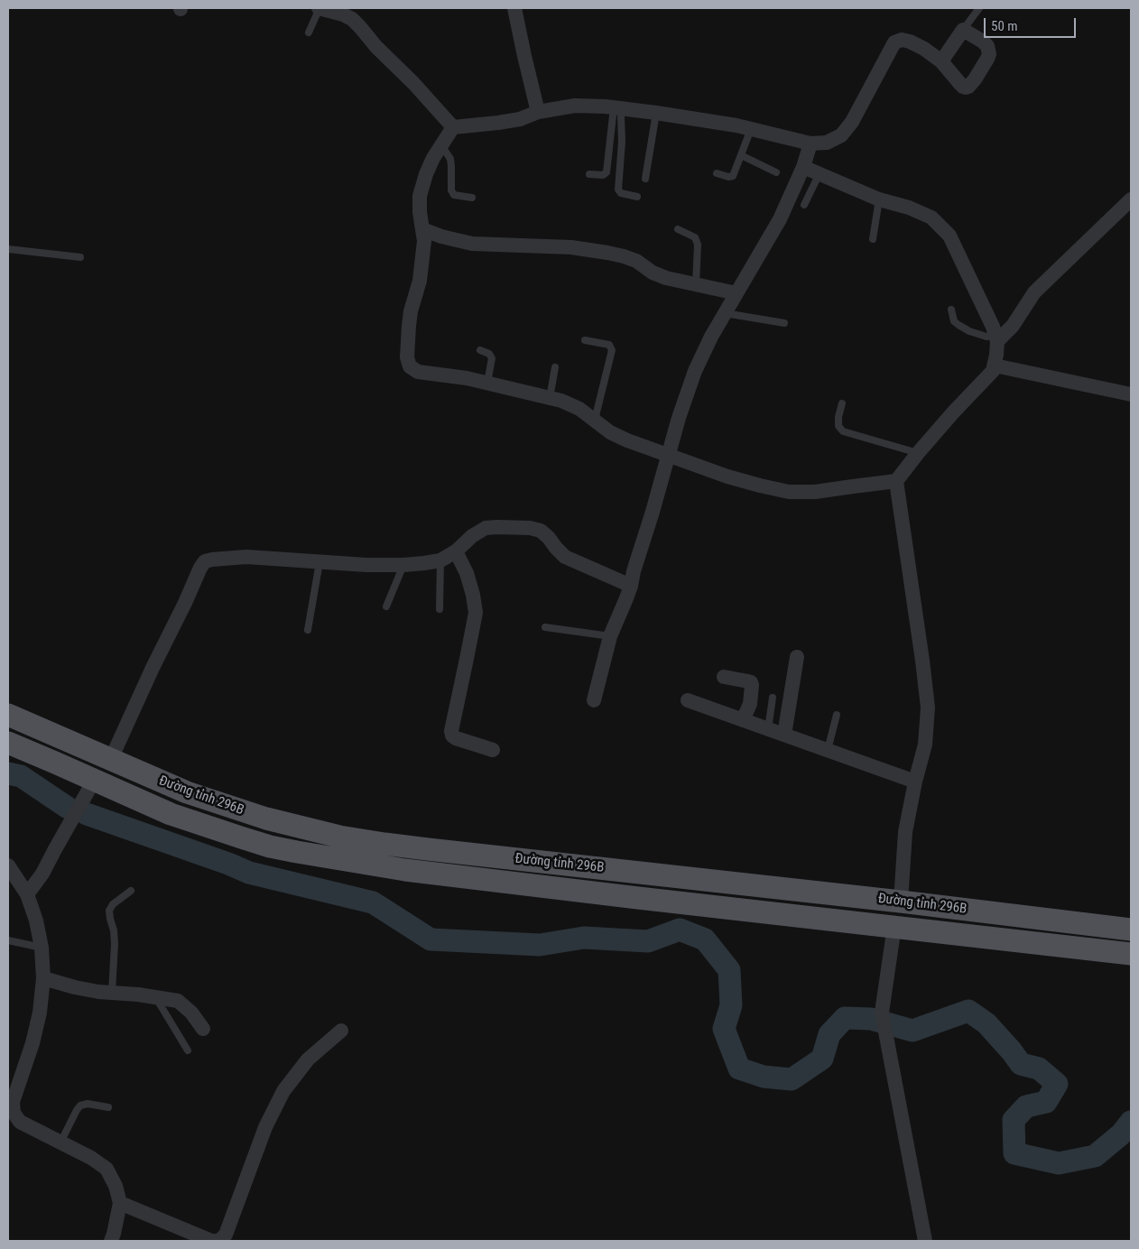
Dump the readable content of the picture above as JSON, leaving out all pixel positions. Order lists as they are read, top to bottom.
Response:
{
  "streets": {
    "main road": ["Đường tỉnh 296B"]
  },
  "scale_bar": "50 m"
}
